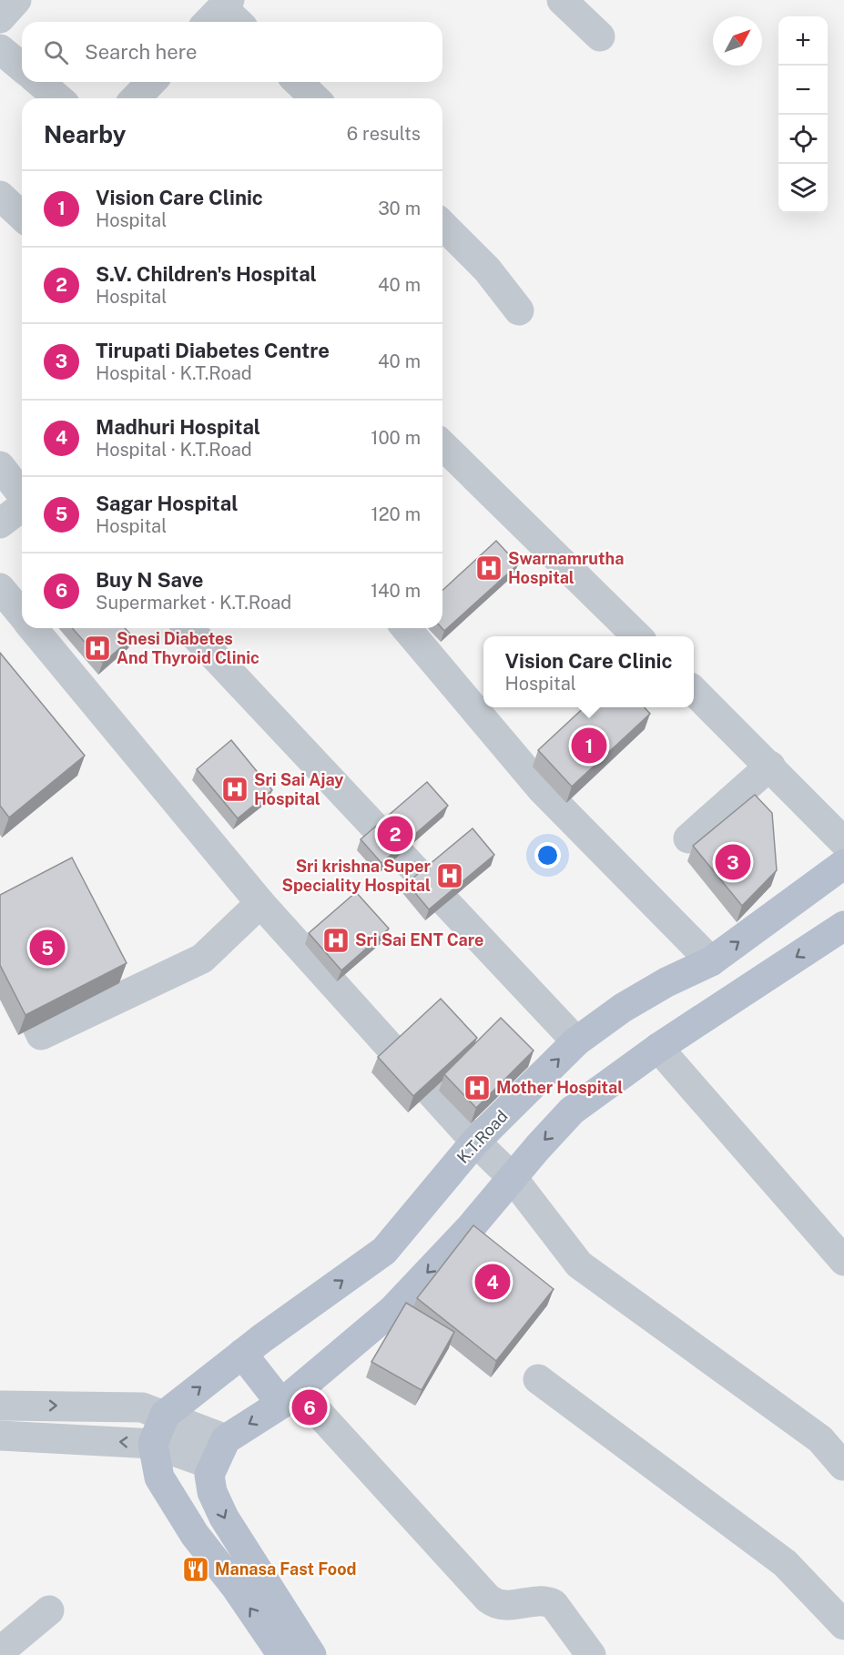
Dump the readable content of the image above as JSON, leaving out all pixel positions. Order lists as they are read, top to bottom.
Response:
{
  "streets": {
    "main road": ["K.T.Road"]
  },
  "places": {
    "hospital": [
      "Swarnamrutha Hospital",
      "Snesi Diabetes And Thyroid Clinic",
      "Sri Sai Ajay Hospital",
      "Sri krishna Super Speciality Hospital",
      "Sri Sai ENT Care",
      "Mother Hospital"
    ],
    "restaurant": ["Manasa Fast Food"]
  },
  "north": "top right",
  "page": {
    "map_buttons": ["+", "−"],
    "search": "Search here",
    "heading": ["Nearby", "6 results"],
    "list": [
      {
        "mark": "1",
        "name": "Vision Care Clinic",
        "note": "Hospital",
        "value": "30 m"
      },
      {
        "mark": "2",
        "name": "S.V. Children's Hospital",
        "note": "Hospital",
        "value": "40 m"
      },
      {
        "mark": "3",
        "name": "Tirupati Diabetes Centre",
        "note": "Hospital · K.T.Road",
        "value": "40 m"
      },
      {
        "mark": "4",
        "name": "Madhuri Hospital",
        "note": "Hospital · K.T.Road",
        "value": "100 m"
      },
      {
        "mark": "5",
        "name": "Sagar Hospital",
        "note": "Hospital",
        "value": "120 m"
      },
      {
        "mark": "6",
        "name": "Buy N Save",
        "note": "Supermarket · K.T.Road",
        "value": "140 m"
      }
    ],
    "popup": ["Vision Care Clinic", "Hospital"],
    "pins": [
      "1",
      "2",
      "3",
      "5",
      "4",
      "6"
    ]
  }
}
